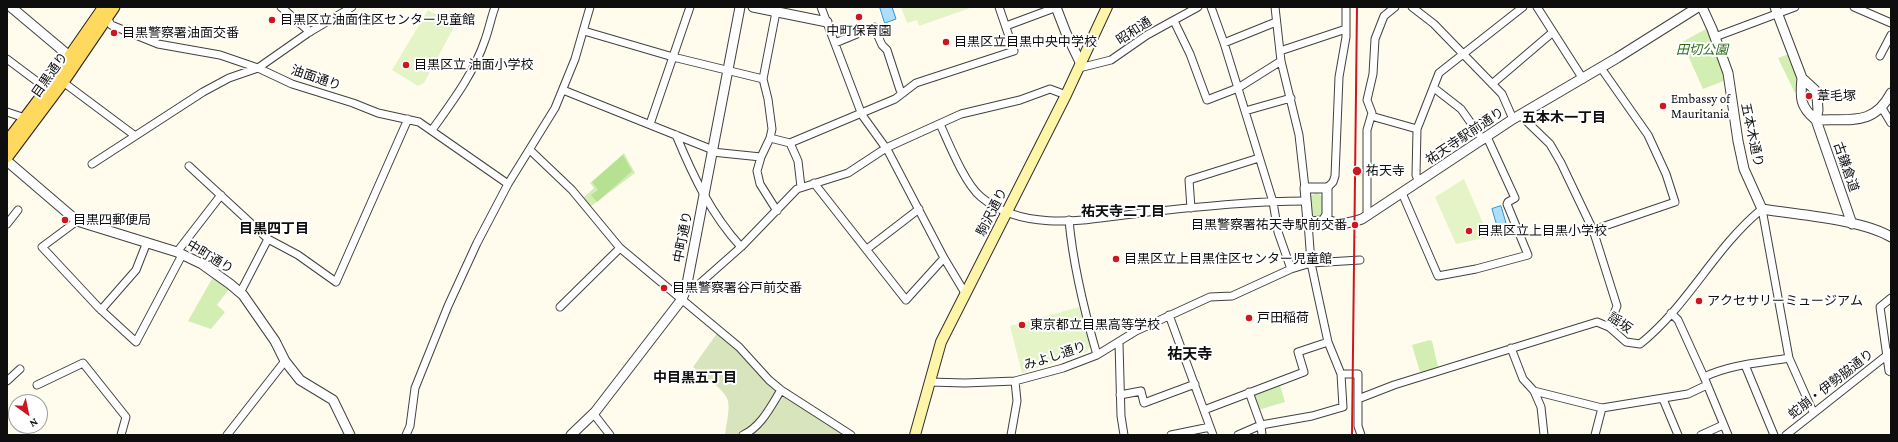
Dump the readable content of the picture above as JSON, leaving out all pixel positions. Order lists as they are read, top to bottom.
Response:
{
  "streets": {
    "main road": ["目黒通り", "駒沢通り"],
    "street": [
      "昭和通",
      "油面通り",
      "五本木通り",
      "祐天寺駅前通り",
      "古鎌倉道",
      "中町通り",
      "謡坂",
      "みよし通り",
      "蛇崩・伊勢脇通り"
    ]
  },
  "crossings": [
    ["昭和通", "駒沢通り"],
    ["目黒通り", "油面通り"],
    ["駒沢通り", "みよし通り"]
  ],
  "districts": [
    "五本木一丁目",
    "祐天寺二丁目",
    "目黒四丁目",
    "祐天寺",
    "中目黒五丁目"
  ],
  "parks": ["田切公園"],
  "places": [
    "中町保育園",
    "目黒区立油面住区センター児童館",
    "目黒警察署油面交番",
    "目黒区立目黒中央中学校",
    "目黒区立 油面小学校",
    "葦毛塚",
    "Embassy of Mauritania",
    "祐天寺",
    "目黒四郵便局",
    "目黒警察署祐天寺駅前交番",
    "目黒区立上目黒小学校",
    "目黒区立上目黒住区センター児童館",
    "目黒警察署谷戸前交番",
    "アクセサリーミュージアム",
    "戸田稲荷",
    "東京都立目黒高等学校"
  ],
  "north": "bottom right"
}
